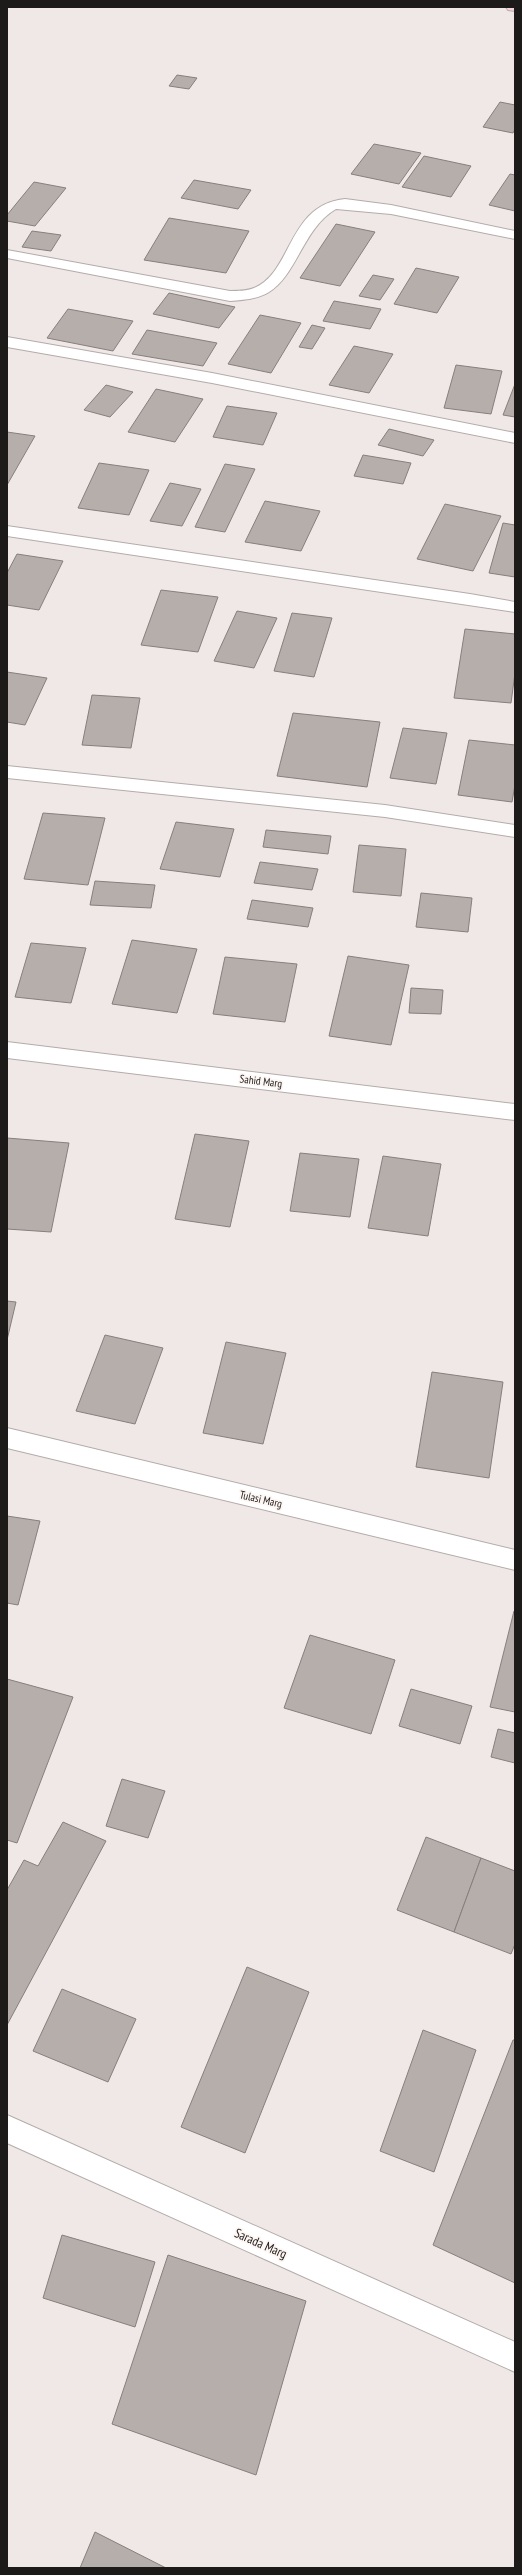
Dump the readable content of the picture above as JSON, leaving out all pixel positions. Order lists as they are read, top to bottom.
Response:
{
  "streets": {
    "street": ["Sahid Marg", "Tulasi Marg", "Sarada Marg"]
  }
}
